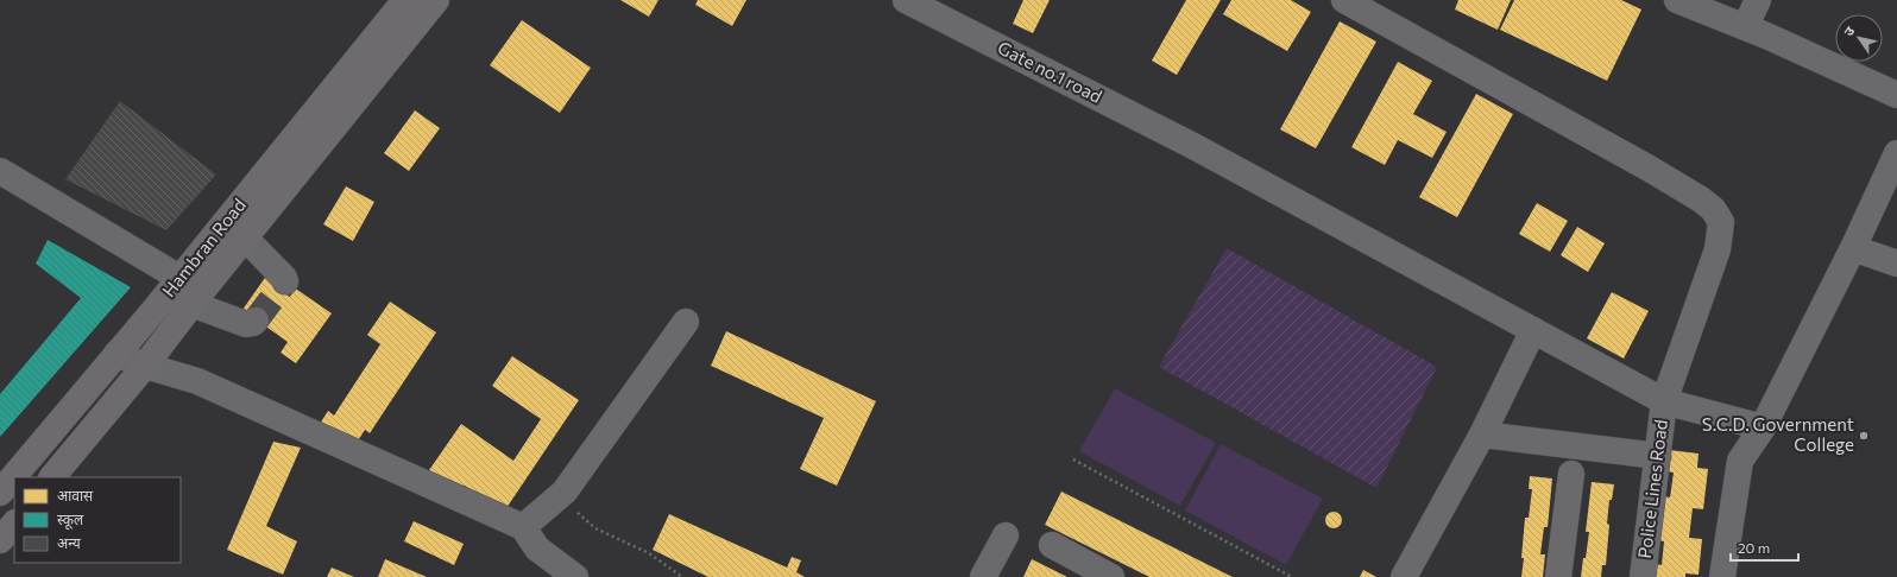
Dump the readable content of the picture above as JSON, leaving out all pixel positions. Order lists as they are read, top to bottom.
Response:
{
  "streets": {
    "main road": ["Hambran Road"],
    "street": ["Gate no.1 road", "Police Lines Road"]
  },
  "crossings": [
    ["Gate no.1 road", "Police Lines Road"]
  ],
  "places": ["S.C.D. Government College"],
  "legend": ["आवास", "स्कूल", "अन्य"],
  "scale_bar": "20 m",
  "north": "top left"
}
